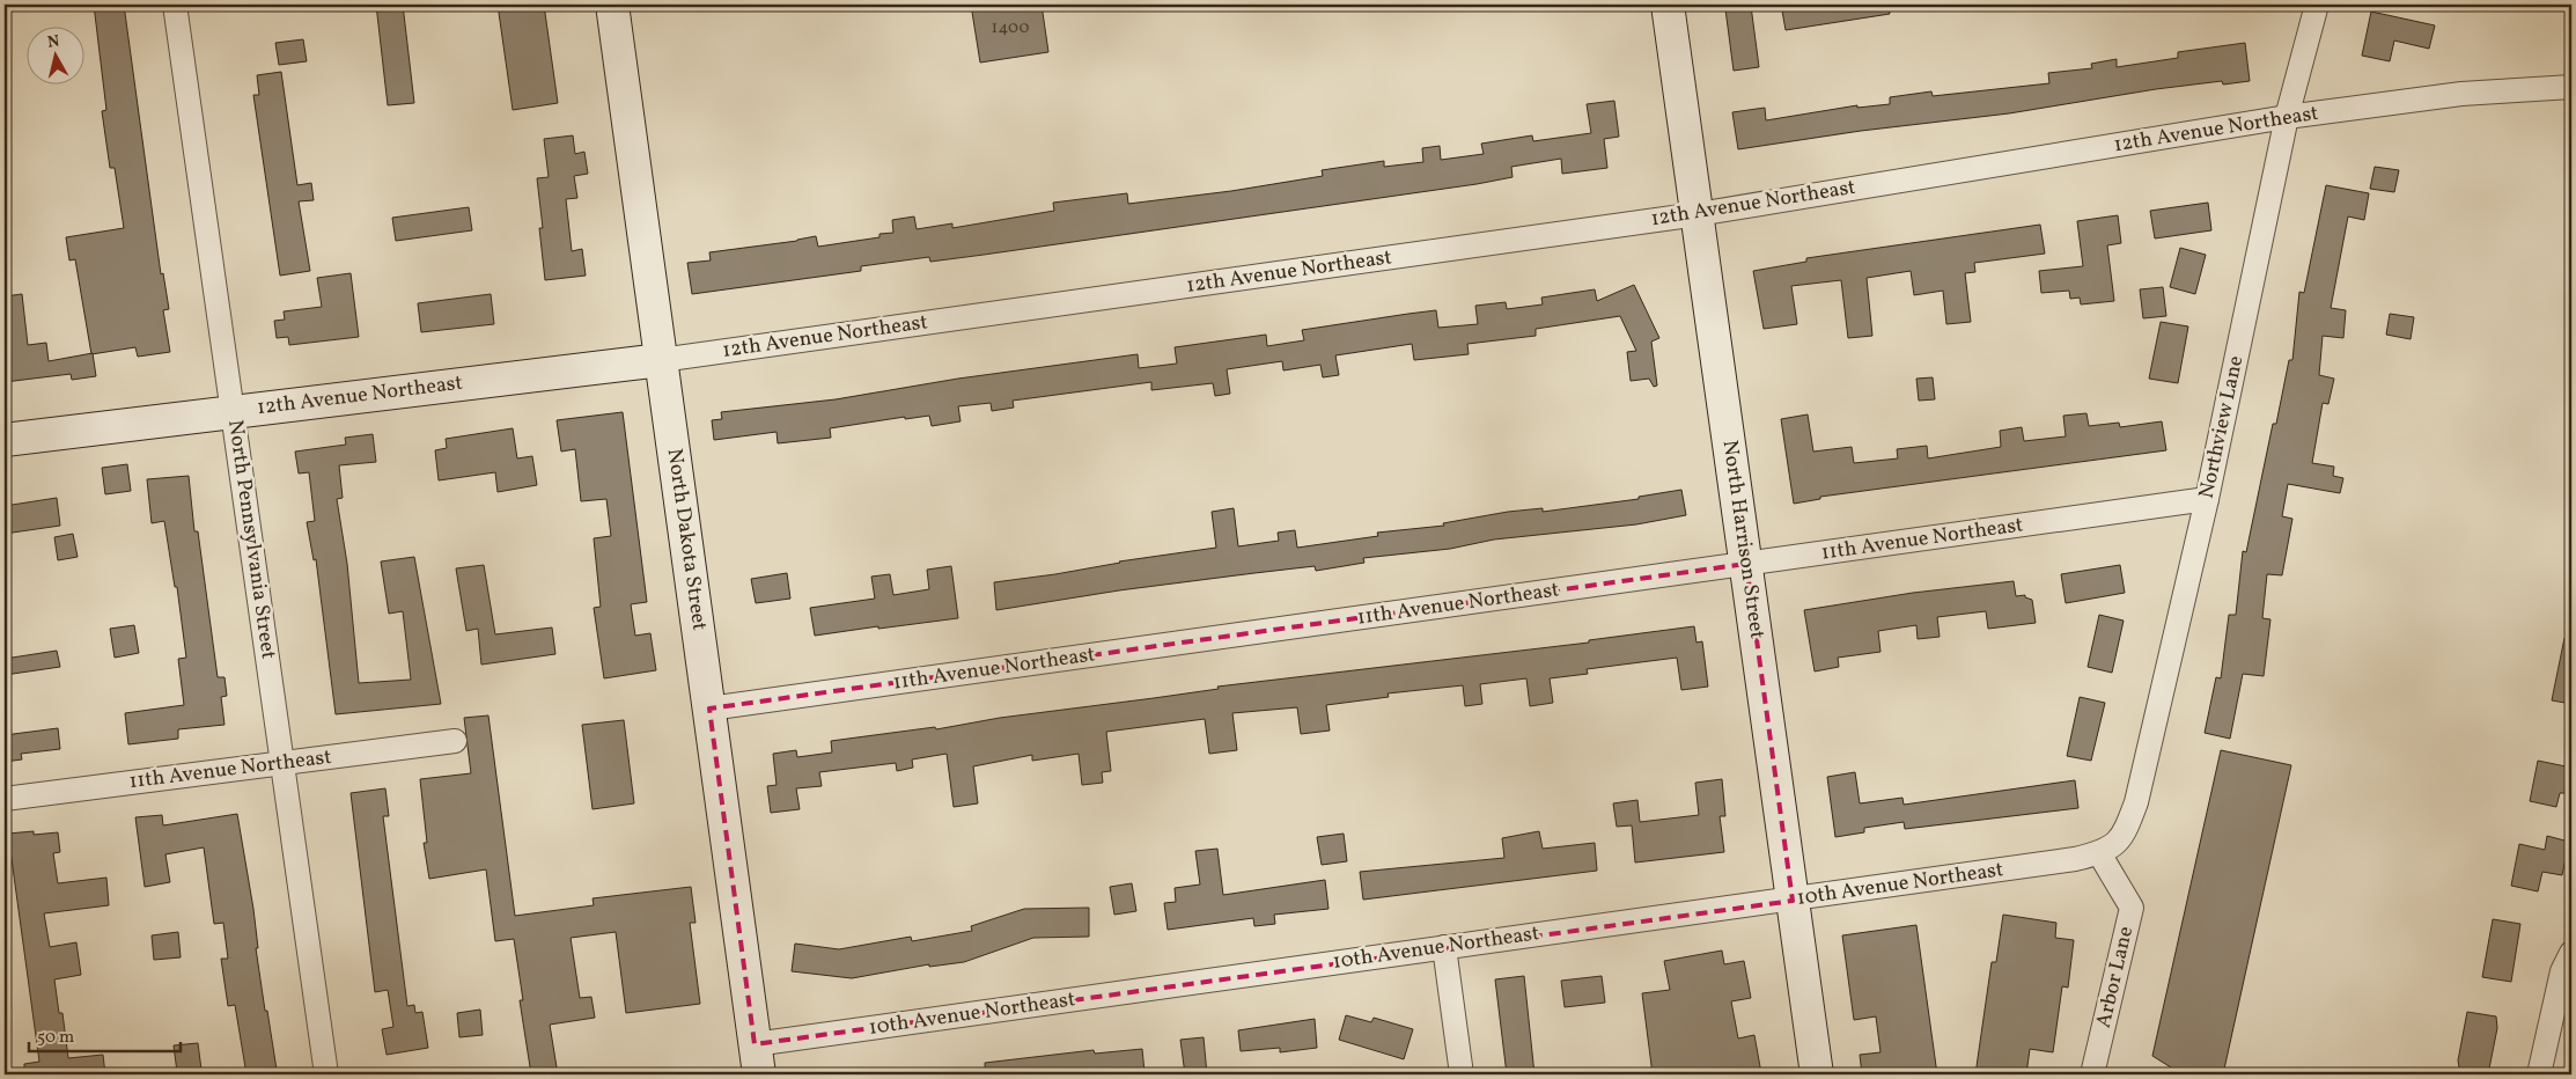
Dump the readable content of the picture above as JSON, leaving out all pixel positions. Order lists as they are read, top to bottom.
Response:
{
  "streets": {
    "street": [
      "12th Avenue Northeast",
      "Northview Lane",
      "North Pennsylvania Street",
      "North Dakota Street",
      "North Harrison Street",
      "11th Avenue Northeast",
      "10th Avenue Northeast",
      "Arbor Lane"
    ]
  },
  "crossings": [
    ["12th Avenue Northeast", "Northview Lane"],
    ["12th Avenue Northeast", "North Pennsylvania Street"],
    ["12th Avenue Northeast", "North Dakota Street"],
    ["12th Avenue Northeast", "North Harrison Street"],
    ["Northview Lane", "11th Avenue Northeast"],
    ["Northview Lane", "10th Avenue Northeast"],
    ["Northview Lane", "Arbor Lane"],
    ["North Pennsylvania Street", "11th Avenue Northeast"],
    ["North Dakota Street", "11th Avenue Northeast"],
    ["North Dakota Street", "10th Avenue Northeast"],
    ["North Harrison Street", "11th Avenue Northeast"],
    ["North Harrison Street", "10th Avenue Northeast"],
    ["10th Avenue Northeast", "Arbor Lane"]
  ],
  "house_numbers": ["1400"],
  "scale_bar": "50 m",
  "north": "top"
}
